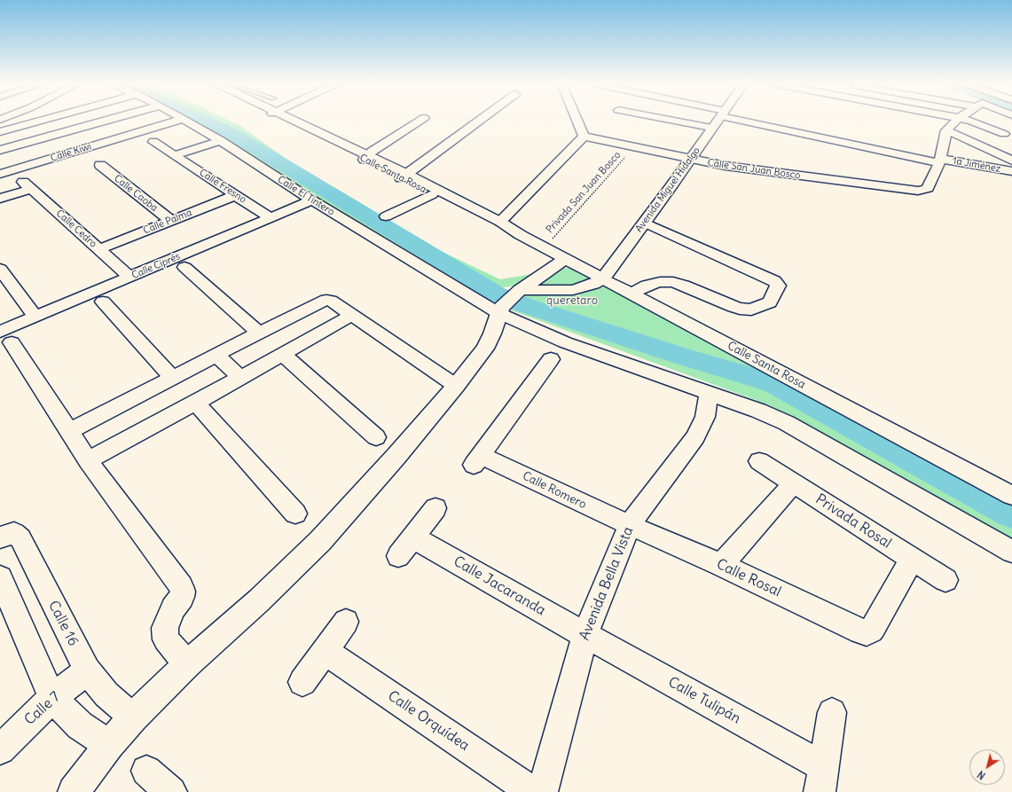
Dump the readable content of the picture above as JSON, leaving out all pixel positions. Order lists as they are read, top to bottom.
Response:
{
  "streets": {
    "street": [
      "Calle Kiwi",
      "1a Jiménez",
      "Calle San Juan Bosco",
      "Calle Santa Rosa",
      "Calle Fresno",
      "Avenida Miguel Hidalgo",
      "Calle Caoba",
      "Calle El Tintero",
      "Calle Palma",
      "Calle Cedro",
      "Calle Ciprés",
      "Calle Romero",
      "Privada Rosal",
      "Calle Rosal",
      "Avenida Bella Vista",
      "Calle Jacaranda",
      "Calle 16",
      "Calle Tulipán",
      "Calle 7",
      "Calle Orquídea"
    ],
    "path": ["Privada San Juan Bosco"]
  },
  "crossings": [
    ["1a Jiménez", "Calle San Juan Bosco"],
    ["Calle San Juan Bosco", "Avenida Miguel Hidalgo"],
    ["Calle San Juan Bosco", "Privada San Juan Bosco"],
    ["Calle Santa Rosa", "Avenida Miguel Hidalgo"],
    ["Calle Santa Rosa", "Privada San Juan Bosco"],
    ["Calle Fresno", "Calle Palma"],
    ["Calle Fresno", "Calle Ciprés"],
    ["Calle Caoba", "Calle Palma"],
    ["Calle El Tintero", "Calle Ciprés"],
    ["Calle El Tintero", "Avenida Bella Vista"],
    ["Calle Palma", "Calle Cedro"],
    ["Calle Cedro", "Calle Ciprés"],
    ["Calle Romero", "Calle Rosal"],
    ["Calle Romero", "Avenida Bella Vista"],
    ["Privada Rosal", "Calle Rosal"],
    ["Calle Rosal", "Avenida Bella Vista"],
    ["Avenida Bella Vista", "Calle Jacaranda"],
    ["Avenida Bella Vista", "Calle Tulipán"],
    ["Calle Jacaranda", "Calle Tulipán"],
    ["Calle 16", "Calle 7"]
  ],
  "parks": ["queretaro"],
  "north": "bottom left"
}
